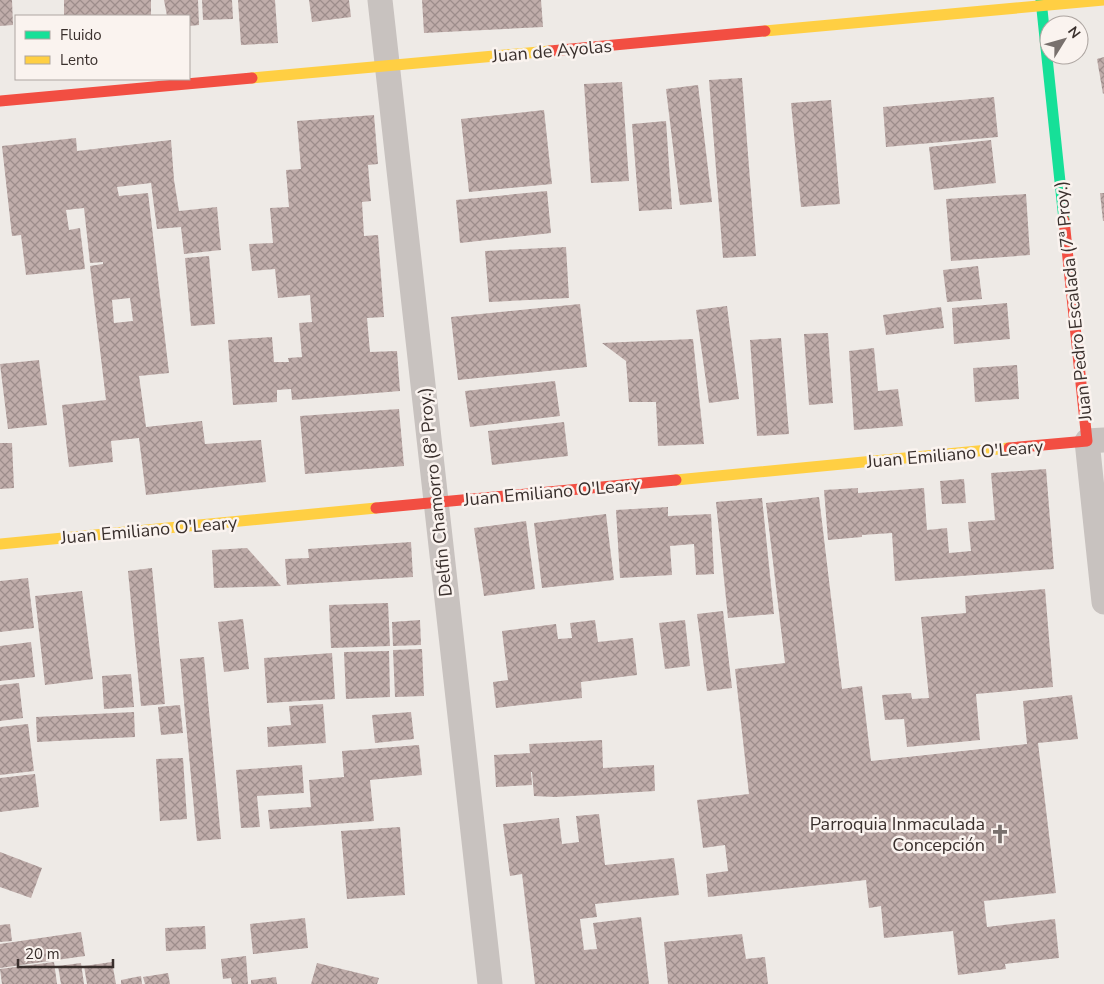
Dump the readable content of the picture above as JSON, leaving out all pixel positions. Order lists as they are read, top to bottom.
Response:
{
  "streets": {
    "main road": ["Juan de Ayolas", "Juan Pedro Escalada (7ª Proy.)", "Juan Emiliano O'Leary"],
    "street": ["Delfin Chamorro (8ª Proy.)"]
  },
  "crossings": [
    ["Juan de Ayolas", "Juan Pedro Escalada (7ª Proy.)"],
    ["Juan de Ayolas", "Delfin Chamorro (8ª Proy.)"],
    ["Juan Pedro Escalada (7ª Proy.)", "Juan Emiliano O'Leary"],
    ["Juan Emiliano O'Leary", "Delfin Chamorro (8ª Proy.)"]
  ],
  "places": {
    "church": ["Parroquia Inmaculada Concepción"]
  },
  "legend": ["Fluido", "Lento"],
  "scale_bar": "20 m",
  "north": "top right"
}
